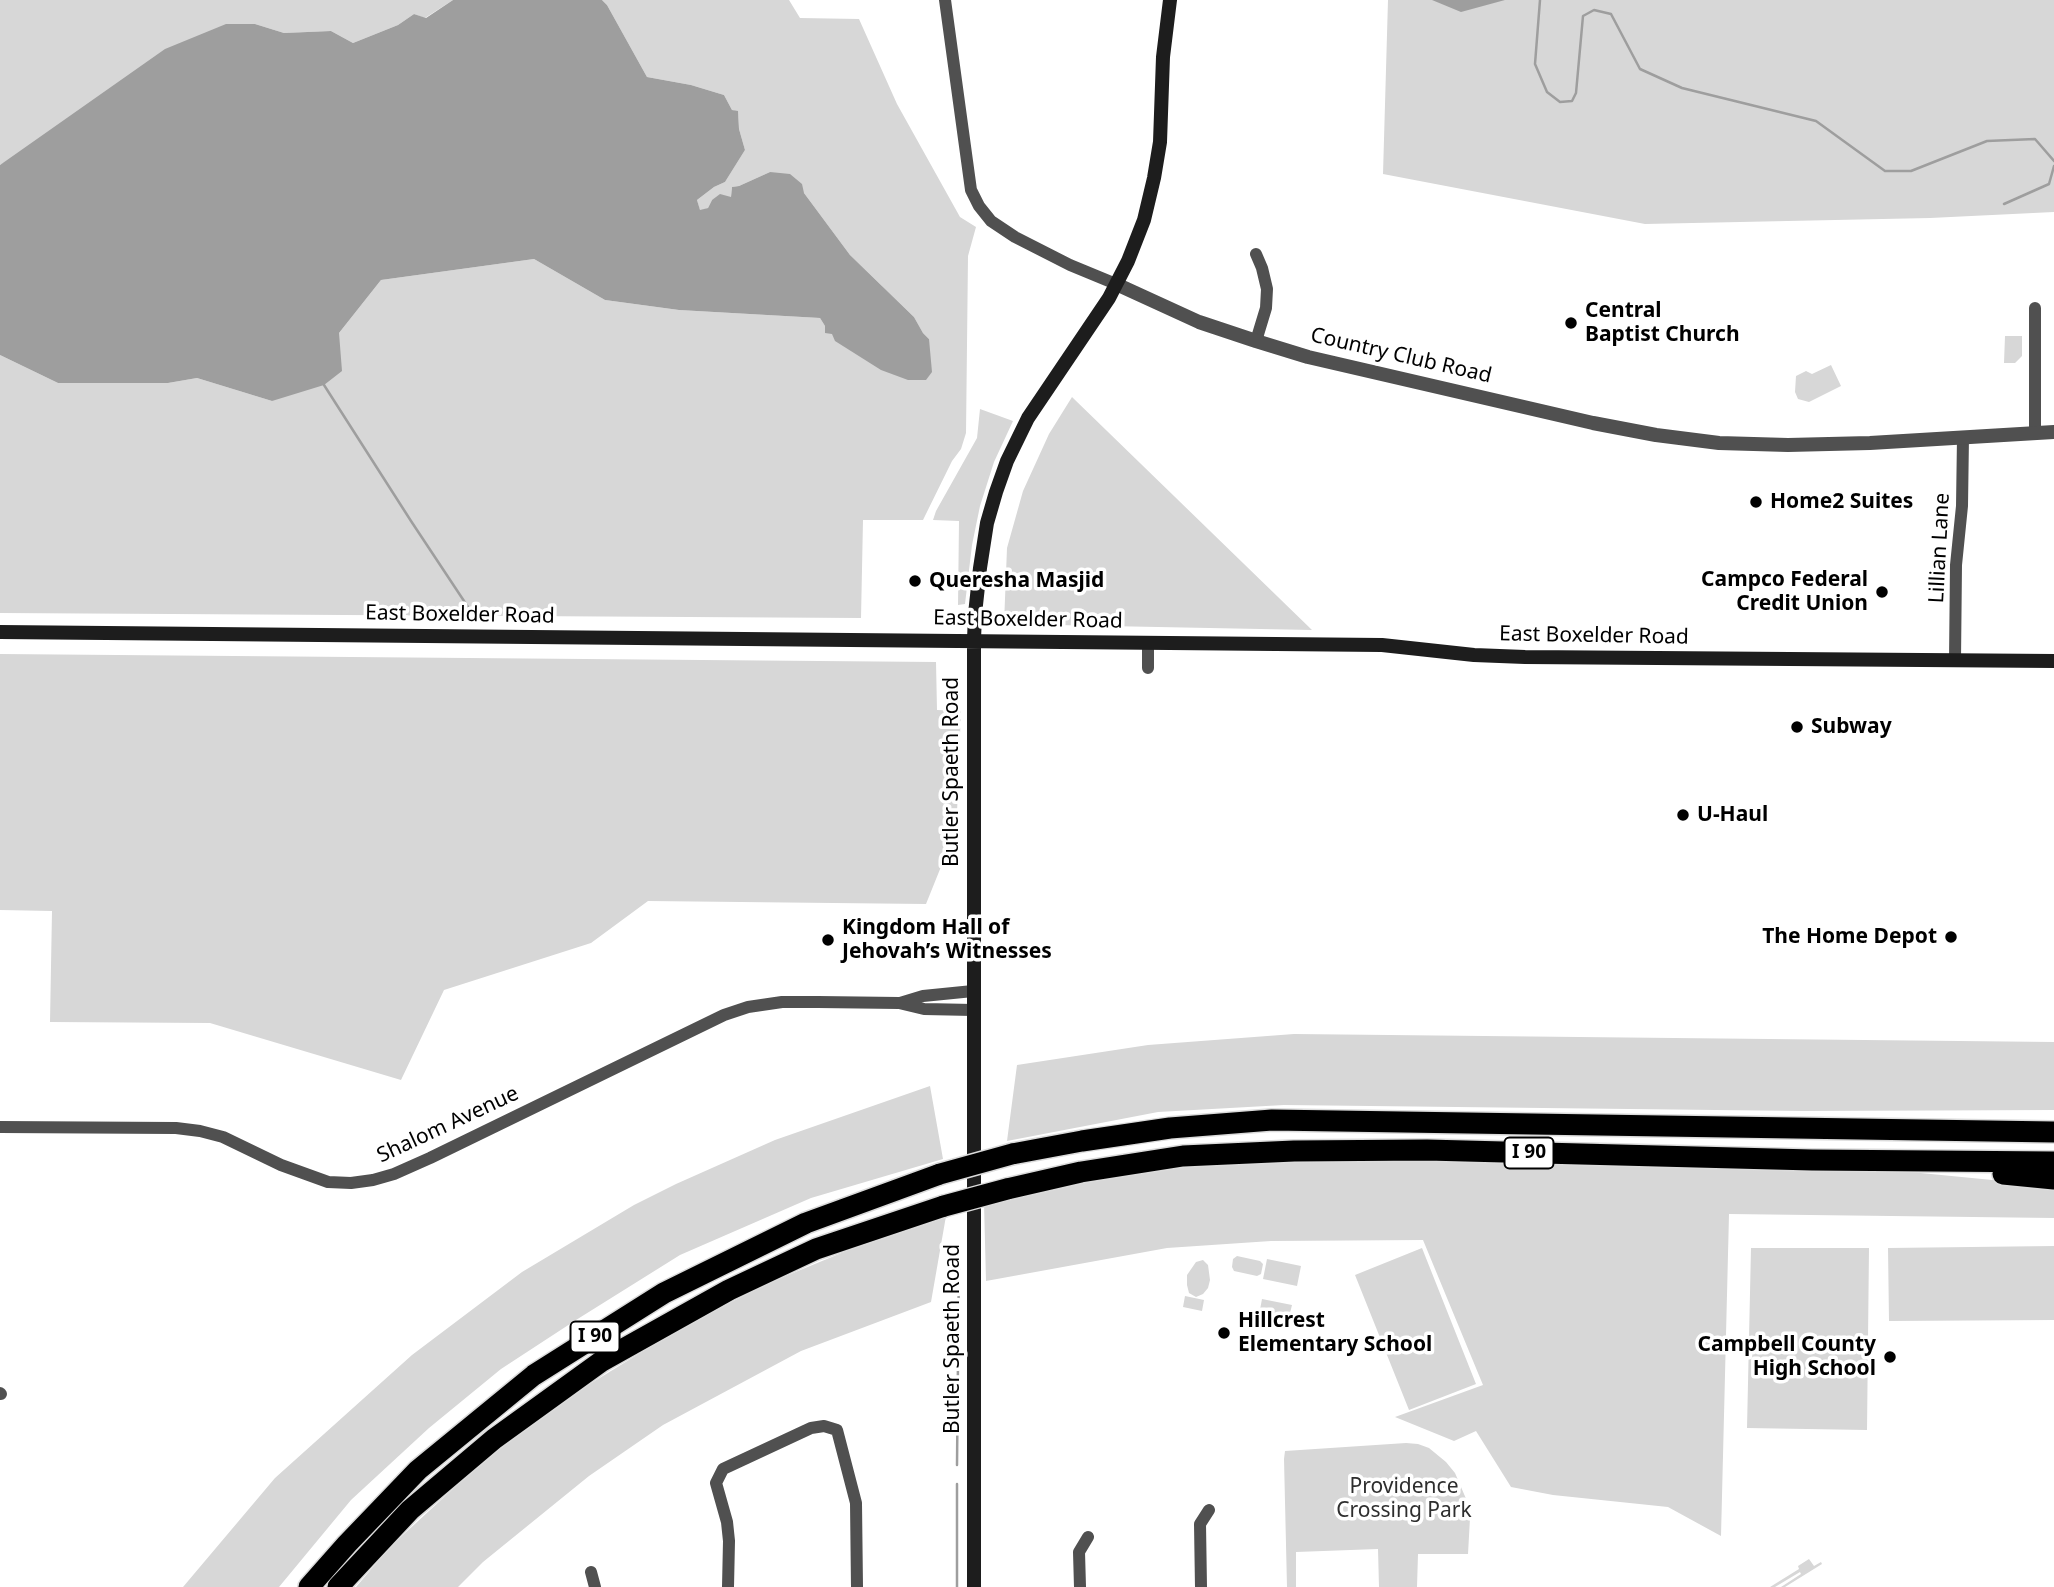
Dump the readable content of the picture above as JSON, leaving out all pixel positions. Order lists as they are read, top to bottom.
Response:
{
  "streets": {
    "highway": ["I 90"],
    "main road": ["East Boxelder Road", "Butler Spaeth Road"],
    "street": ["Country Club Road", "Lillian Lane", "Shalom Avenue"]
  },
  "crossings": [
    ["Country Club Road", "Lillian Lane"],
    ["Country Club Road", "Butler Spaeth Road"],
    ["Lillian Lane", "East Boxelder Road"],
    ["East Boxelder Road", "Butler Spaeth Road"],
    ["Butler Spaeth Road", "Shalom Avenue"]
  ],
  "parks": ["Providence Crossing Park"],
  "places": [
    "Central Baptist Church",
    "Home2 Suites",
    "Queresha Masjid",
    "Campco Federal Credit Union",
    "Subway",
    "U-Haul",
    "The Home Depot",
    "Kingdom Hall of Jehovah’s Witnesses",
    "Hillcrest Elementary School",
    "Campbell County High School"
  ]
}
